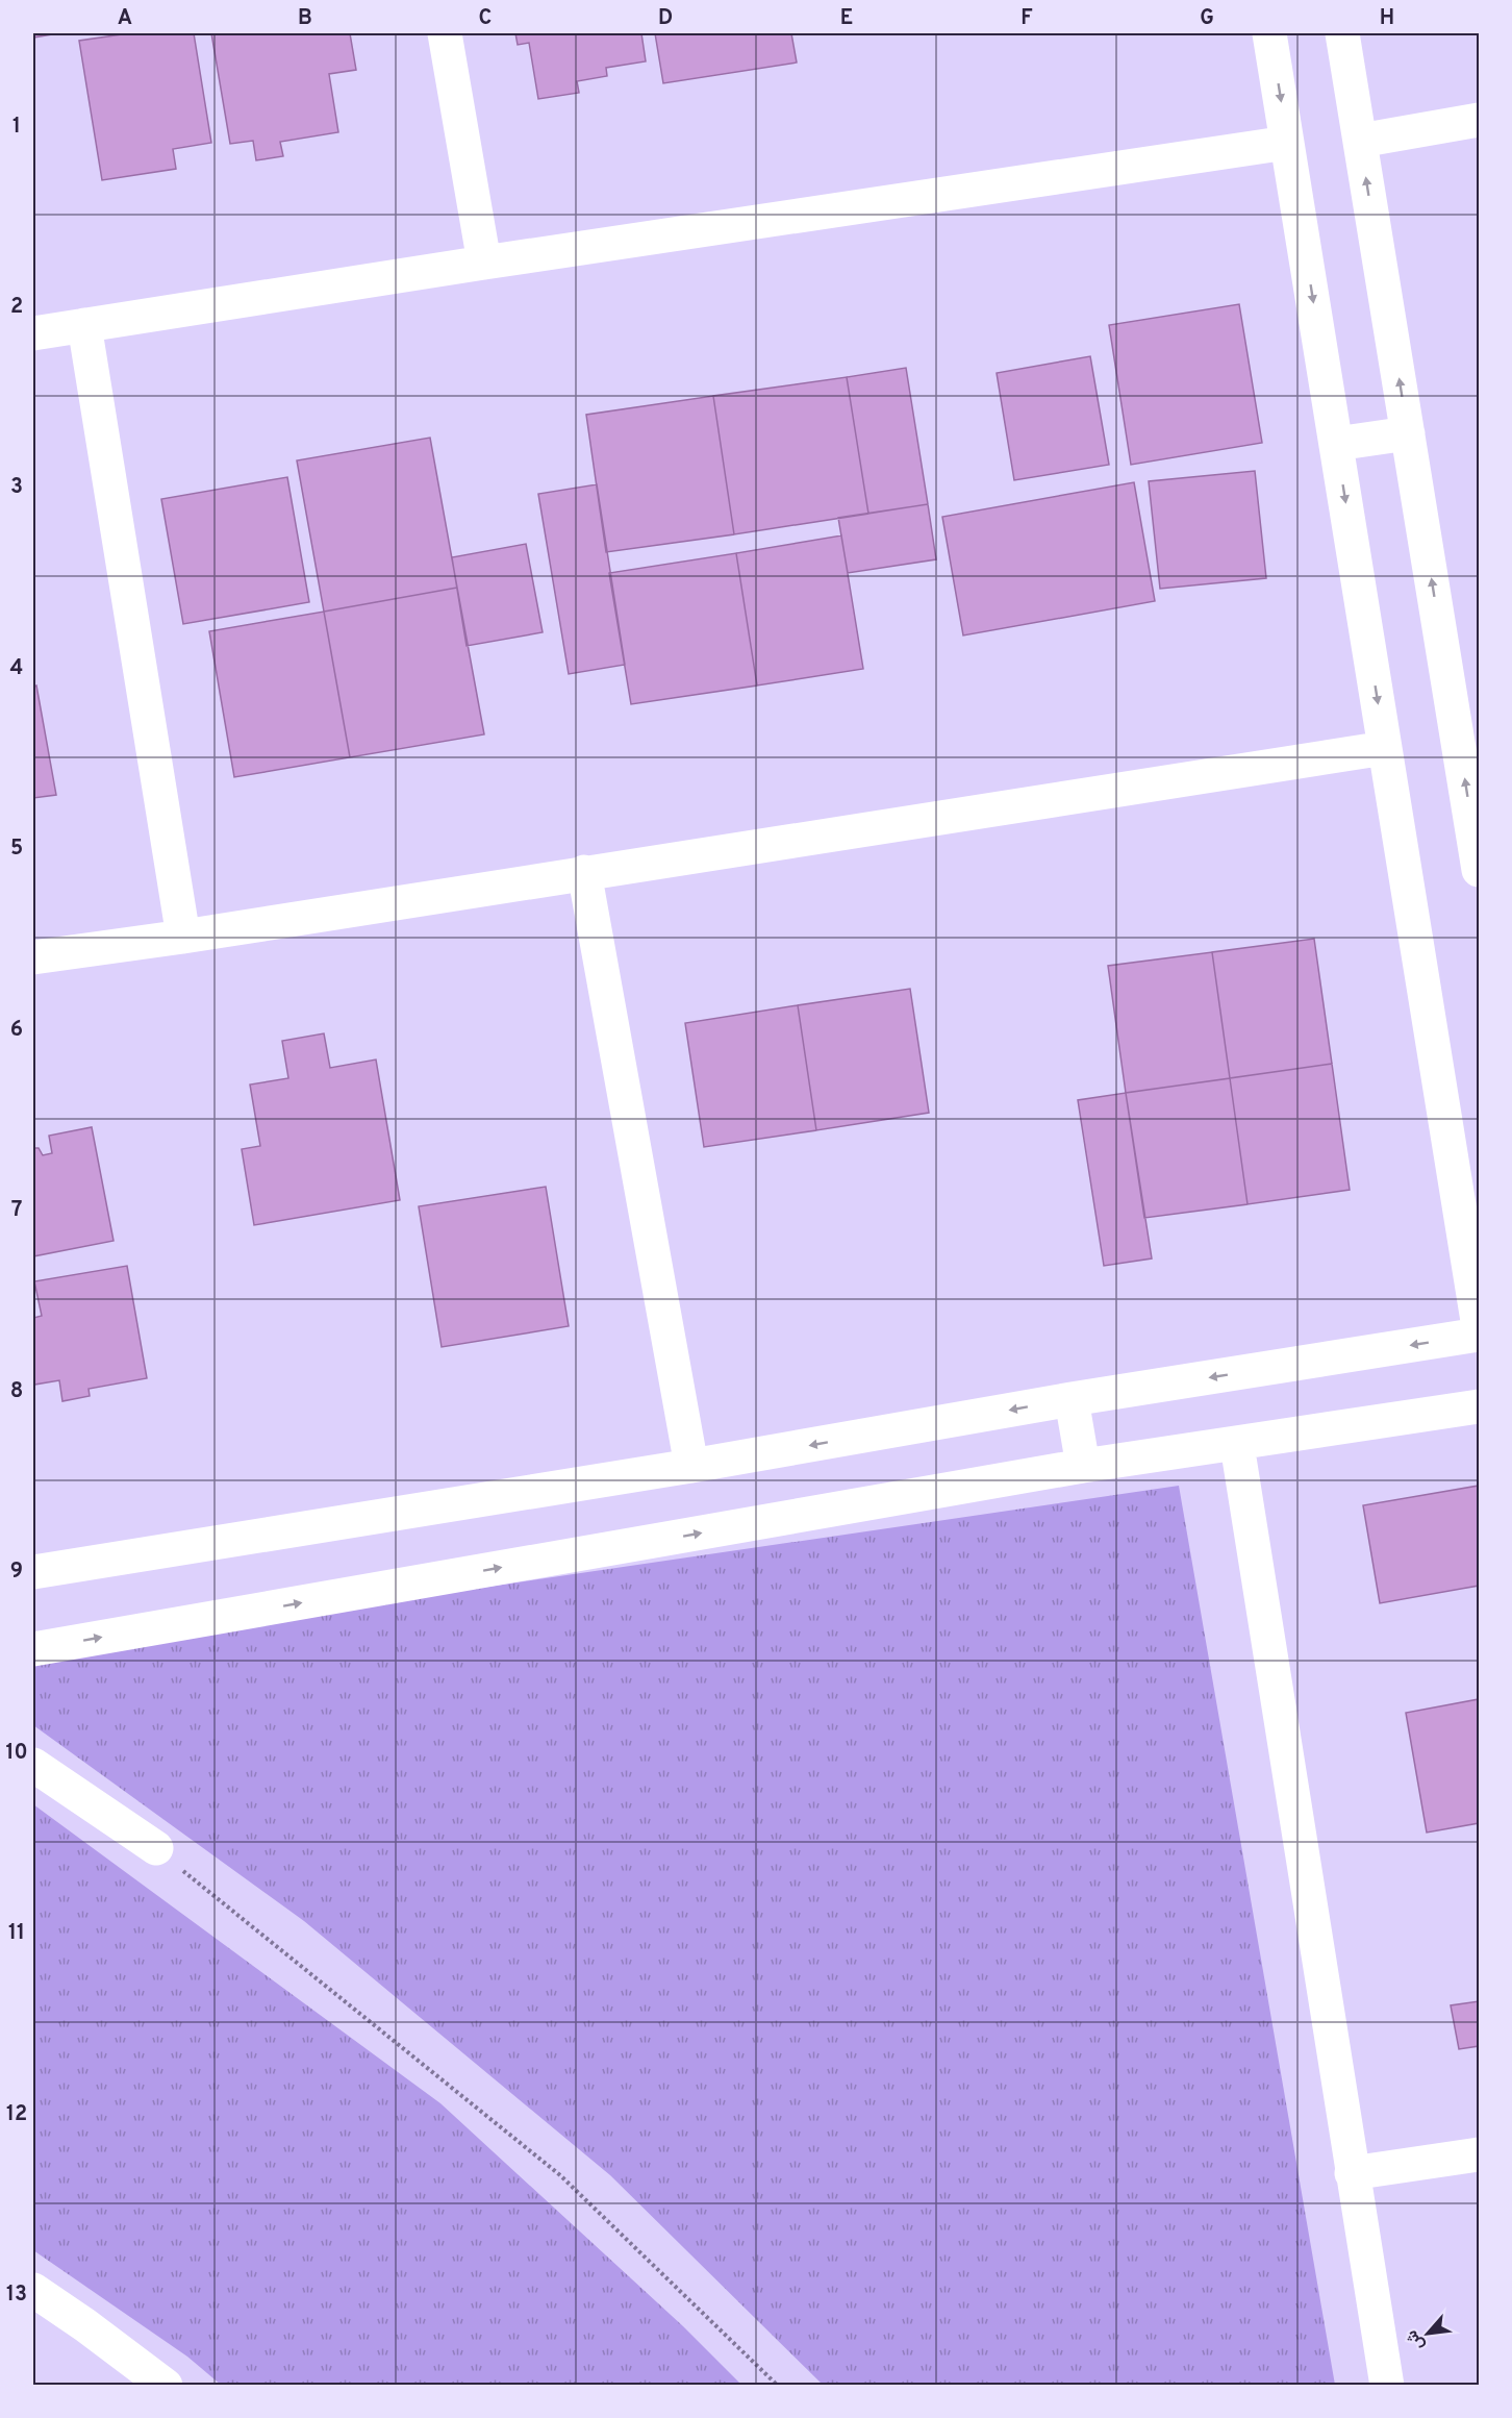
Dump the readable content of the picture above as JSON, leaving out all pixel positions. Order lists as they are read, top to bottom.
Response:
{
  "north": "bottom left",
  "grid": {
    "columns": [
      "A",
      "B",
      "C",
      "D",
      "E",
      "F",
      "G",
      "H"
    ],
    "rows": [
      "1",
      "2",
      "3",
      "4",
      "5",
      "6",
      "7",
      "8",
      "9",
      "10",
      "11",
      "12",
      "13"
    ]
  }
}
